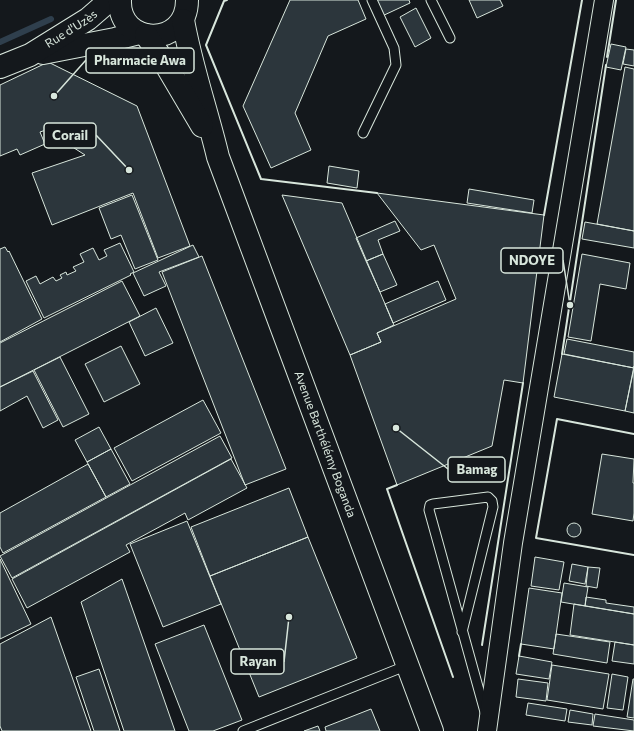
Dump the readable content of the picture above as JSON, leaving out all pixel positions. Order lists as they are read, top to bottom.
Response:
{
  "streets": {
    "main road": ["Rue d'Uzès", "Avenue Barthélémy Boganda"]
  },
  "crossings": [
    ["Rue d'Uzès", "Avenue Barthélémy Boganda"]
  ],
  "places": [
    "Pharmacie Awa",
    "Corail",
    "NDOYE",
    "Bamag",
    "Rayan"
  ]
}
